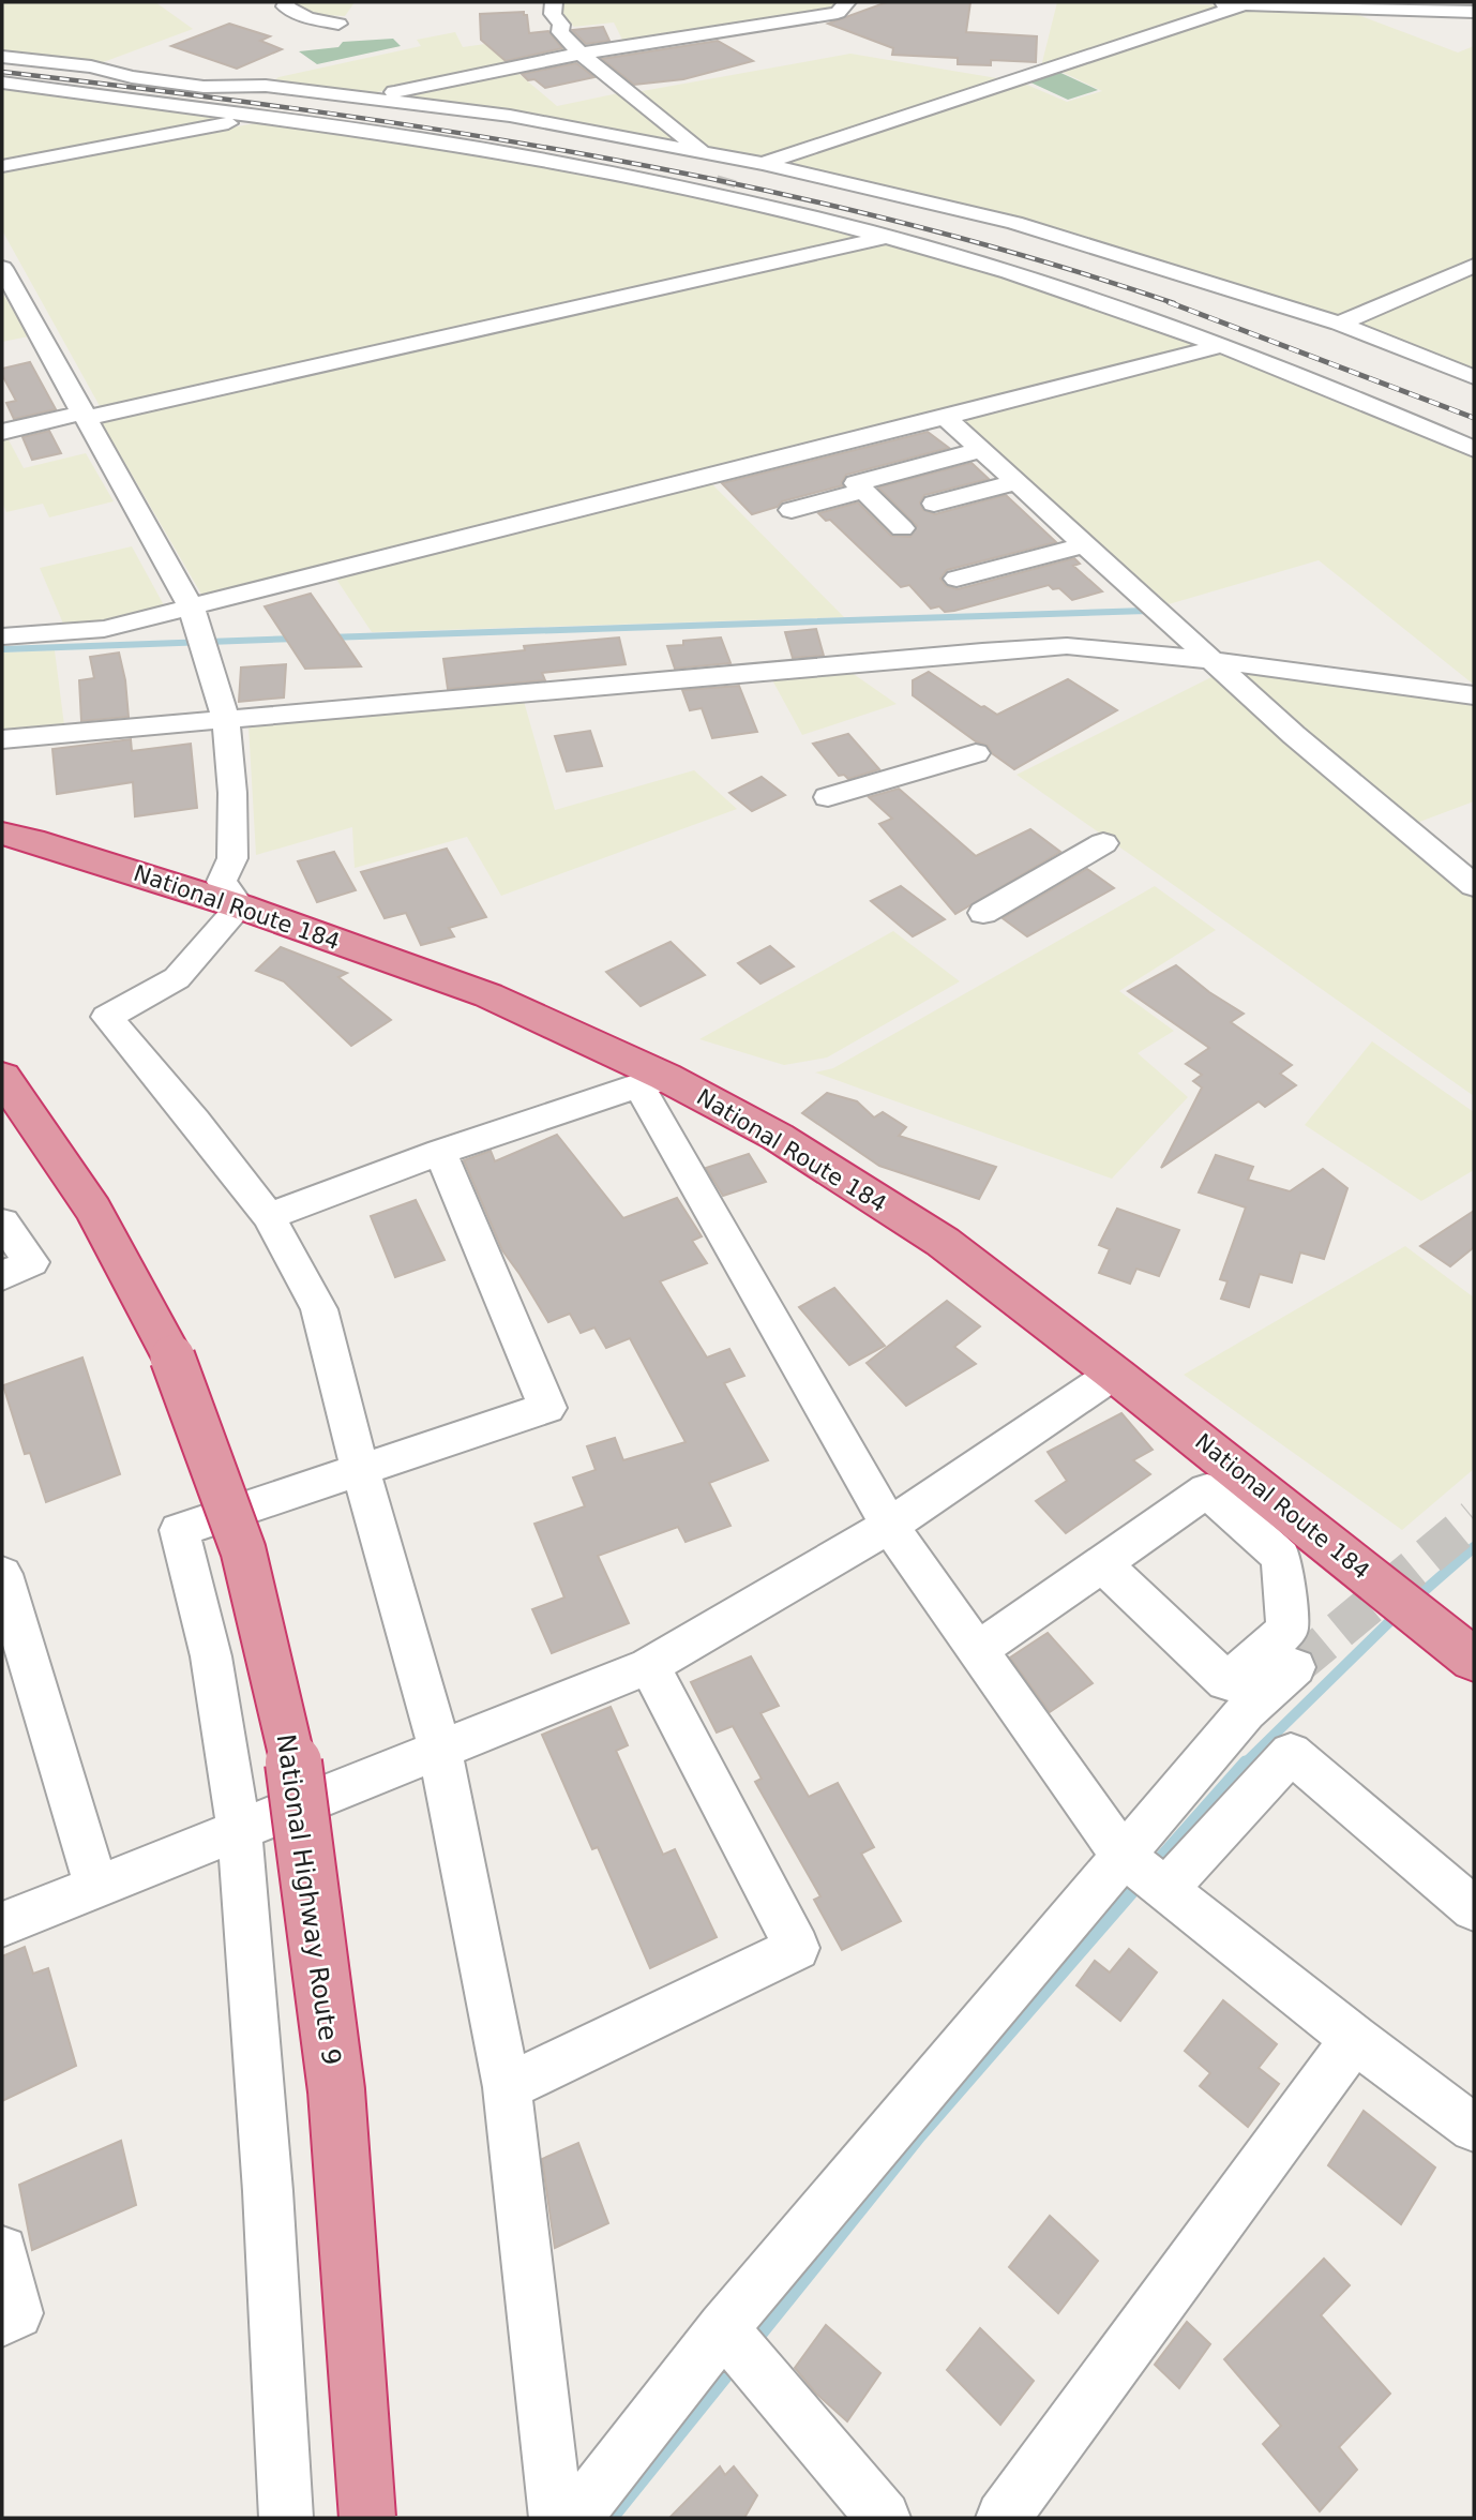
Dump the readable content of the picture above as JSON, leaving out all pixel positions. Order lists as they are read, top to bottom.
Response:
{
  "streets": {
    "highway": ["National Route 184", "National Highway Route 9"]
  }
}
